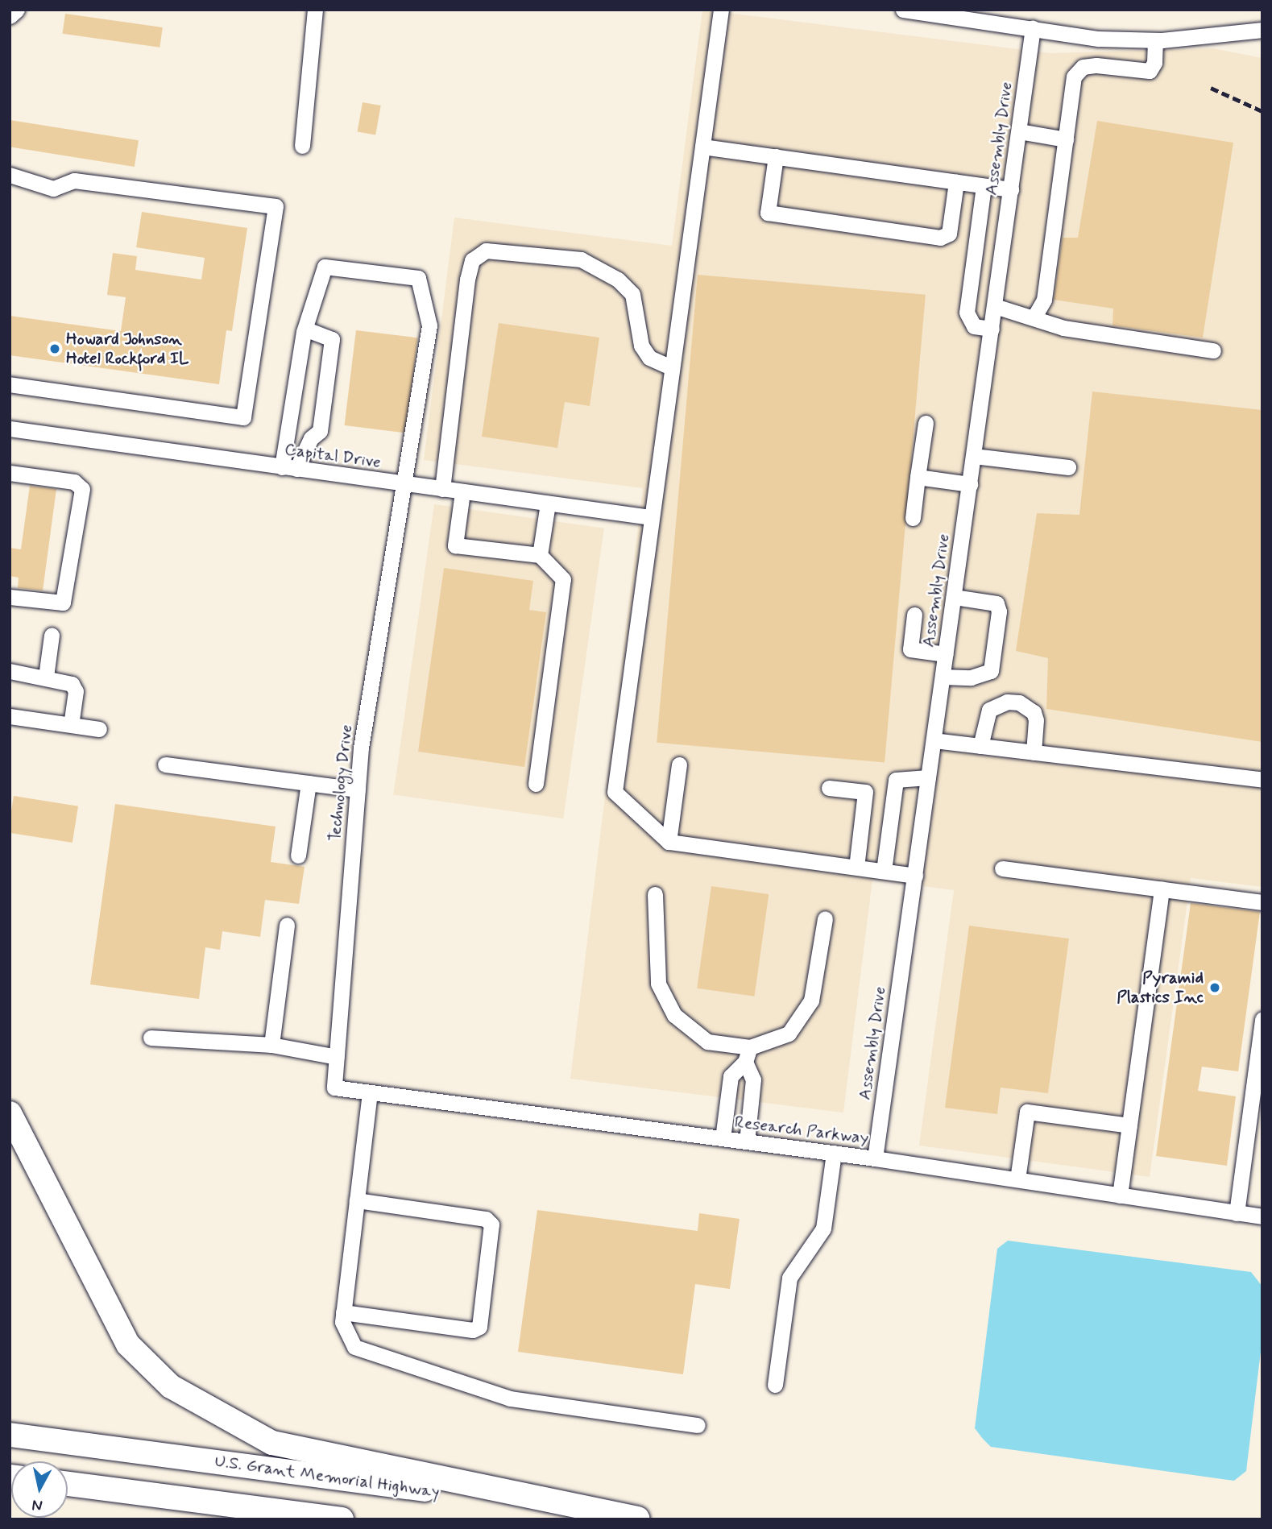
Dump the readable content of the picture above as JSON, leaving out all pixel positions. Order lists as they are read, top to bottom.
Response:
{
  "streets": {
    "highway": ["U.S. Grant Memorial Highway"],
    "street": [
      "Assembly Drive",
      "Capital Drive",
      "Technology Drive",
      "Research Parkway"
    ]
  },
  "crossings": [
    ["Assembly Drive", "Research Parkway"],
    ["Capital Drive", "Technology Drive"],
    ["Technology Drive", "Research Parkway"]
  ],
  "places": ["Howard Johnson Hotel Rockford IL", "Pyramid Plastics Inc"],
  "north": "bottom"
}
